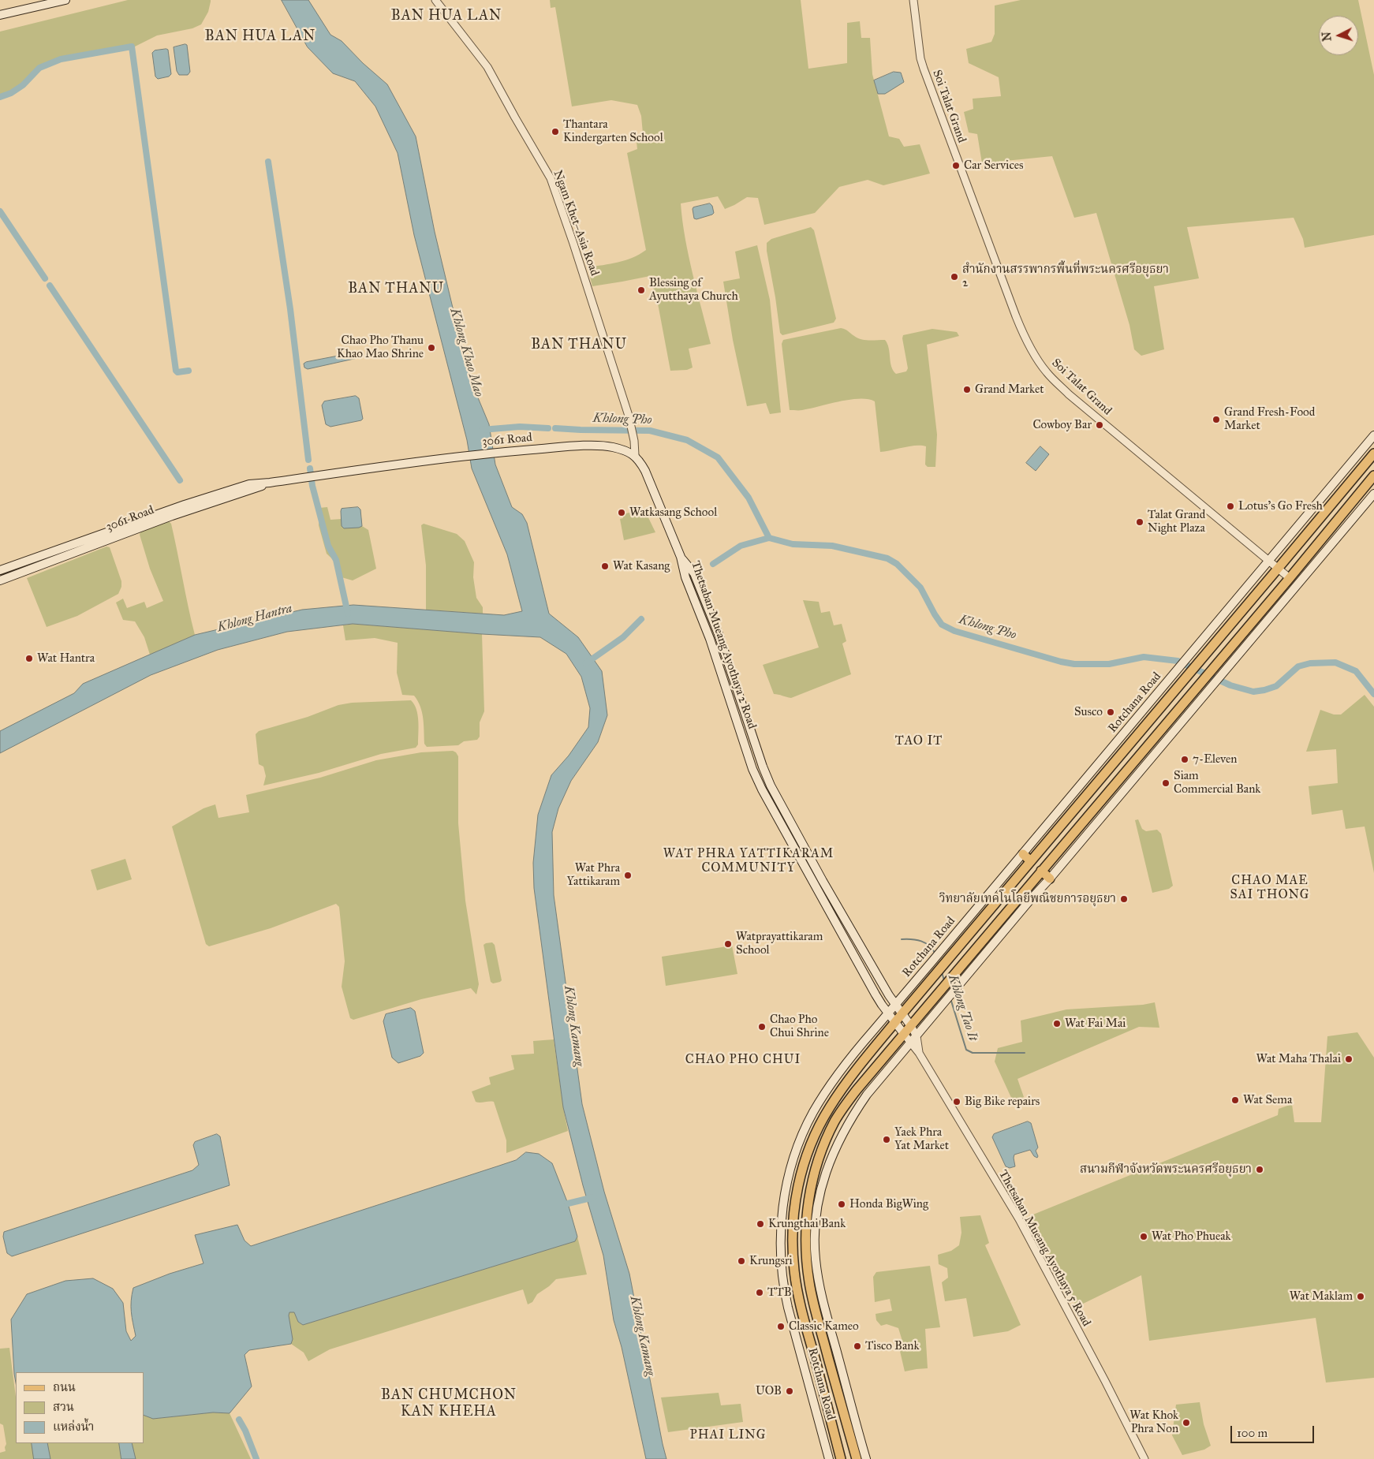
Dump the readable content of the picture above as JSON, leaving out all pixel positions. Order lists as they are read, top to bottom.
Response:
{
  "streets": {
    "main road": ["3061 Road", "Thetsaban Mueang Ayothaya 2 Road", "Rotchana Road"],
    "street": ["Soi Talat Grand", "Ngam Khet–Asia Road", "Thetsaban Mueang Ayothaya 5 Road"]
  },
  "crossings": [
    ["Soi Talat Grand", "Rotchana Road"],
    ["Ngam Khet–Asia Road", "3061 Road"],
    ["Thetsaban Mueang Ayothaya 2 Road", "Rotchana Road"],
    ["Thetsaban Mueang Ayothaya 2 Road", "Thetsaban Mueang Ayothaya 5 Road"],
    ["Rotchana Road", "Thetsaban Mueang Ayothaya 5 Road"]
  ],
  "districts": [
    "BAN HUA LAN",
    "BAN HUA LAN",
    "BAN THANU",
    "BAN THANU",
    "TAO IT",
    "WAT PHRA YATTIKARAM COMMUNITY",
    "CHAO MAE SAI THONG",
    "CHAO PHO CHUI",
    "BAN CHUMCHON KAN KHEHA",
    "PHAI LING"
  ],
  "water": [
    "Khlong Khao Mao",
    "Khlong Pho",
    "Khlong Hantra",
    "Khlong Tao It",
    "Khlong Kamang"
  ],
  "places": [
    "Thantara Kindergarten School",
    "Car Services",
    "สำนักงานสรรพากรพื้นที่พระนครศรีอยุธยา 2",
    "Blessing of Ayutthaya Church",
    "Chao Pho Thanu Khao Mao Shrine",
    "Grand Market",
    "Grand Fresh-Food Market",
    "Cowboy Bar",
    "Lotus's Go Fresh",
    "Watkasang School",
    "Talat Grand Night Plaza",
    "Wat Kasang",
    "Wat Hantra",
    "Susco",
    "7-Eleven",
    "Siam Commercial Bank",
    "Wat Phra Yattikaram",
    "วิทยาลัยเทคโนโลยีพณิชยการอยุธยา",
    "Watprayattikaram School",
    "Wat Fai Mai",
    "Chao Pho Chui Shrine",
    "Wat Maha Thalai",
    "Wat Sema",
    "Big Bike repairs",
    "Yaek Phra Yat Market",
    "สนามกีฬาจังหวัดพระนครศรีอยุธยา",
    "Honda BigWing",
    "Krungthai Bank",
    "Wat Pho Phueak",
    "Krungsri",
    "TTB",
    "Wat Maklam",
    "Classic Kameo",
    "Tisco Bank",
    "UOB",
    "Wat Khok Phra Non"
  ],
  "legend": ["ถนน", "สวน", "แหล่งน้ำ"],
  "scale_bar": "100 m",
  "north": "left"
}
